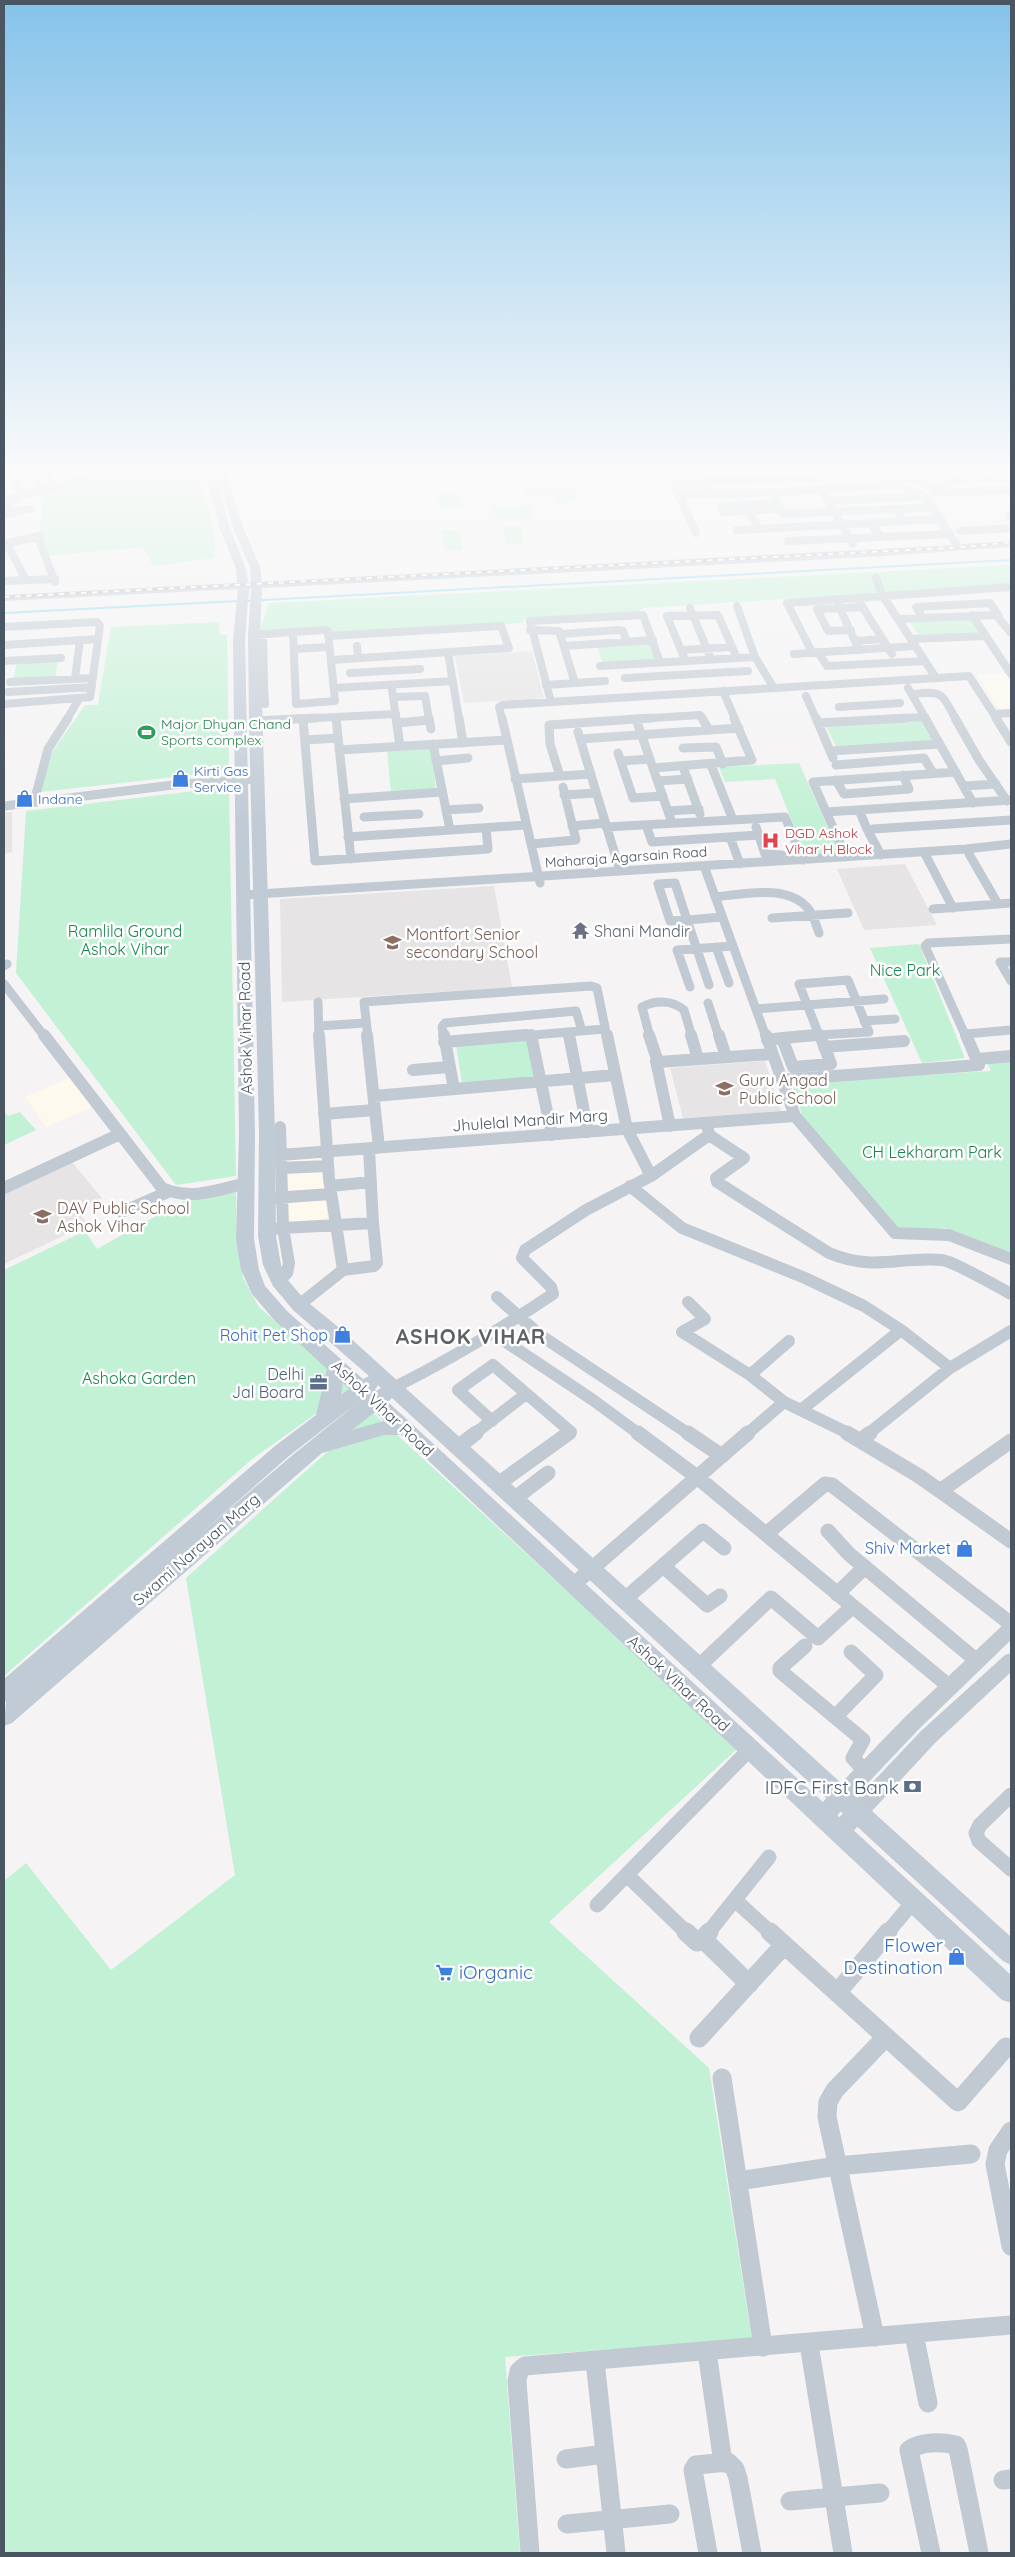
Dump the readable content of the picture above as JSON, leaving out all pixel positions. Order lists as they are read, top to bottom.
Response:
{
  "streets": {
    "main road": ["Ashok Vihar Road", "Swami Narayan Marg"],
    "street": ["Maharaja Agarsain Road", "Jhulelal Mandir Marg"]
  },
  "crossings": [
    ["Ashok Vihar Road", "Jhulelal Mandir Marg"],
    ["Ashok Vihar Road", "Swami Narayan Marg"]
  ],
  "districts": ["ASHOK VIHAR"],
  "parks": [
    "Ramlila Ground Ashok Vihar",
    "Nice Park",
    "CH Lekharam Park",
    "Ashoka Garden"
  ],
  "places": {
    "sports": ["Major Dhyan Chand Sports complex"],
    "shop": [
      "Kirti Gas Service",
      "Indane",
      "Rohit Pet Shop",
      "Shiv Market",
      "Flower Destination"
    ],
    "hospital": ["DGD Ashok Vihar H Block"],
    "temple": ["Shani Mandir"],
    "school or university": ["Montfort Senior secondary School", "Guru Angad Public School", "DAV Public School Ashok Vihar"],
    "office": ["Delhi Jal Board"],
    "bank": ["IDFC First Bank"],
    "supermarket": ["iOrganic"]
  }
}
